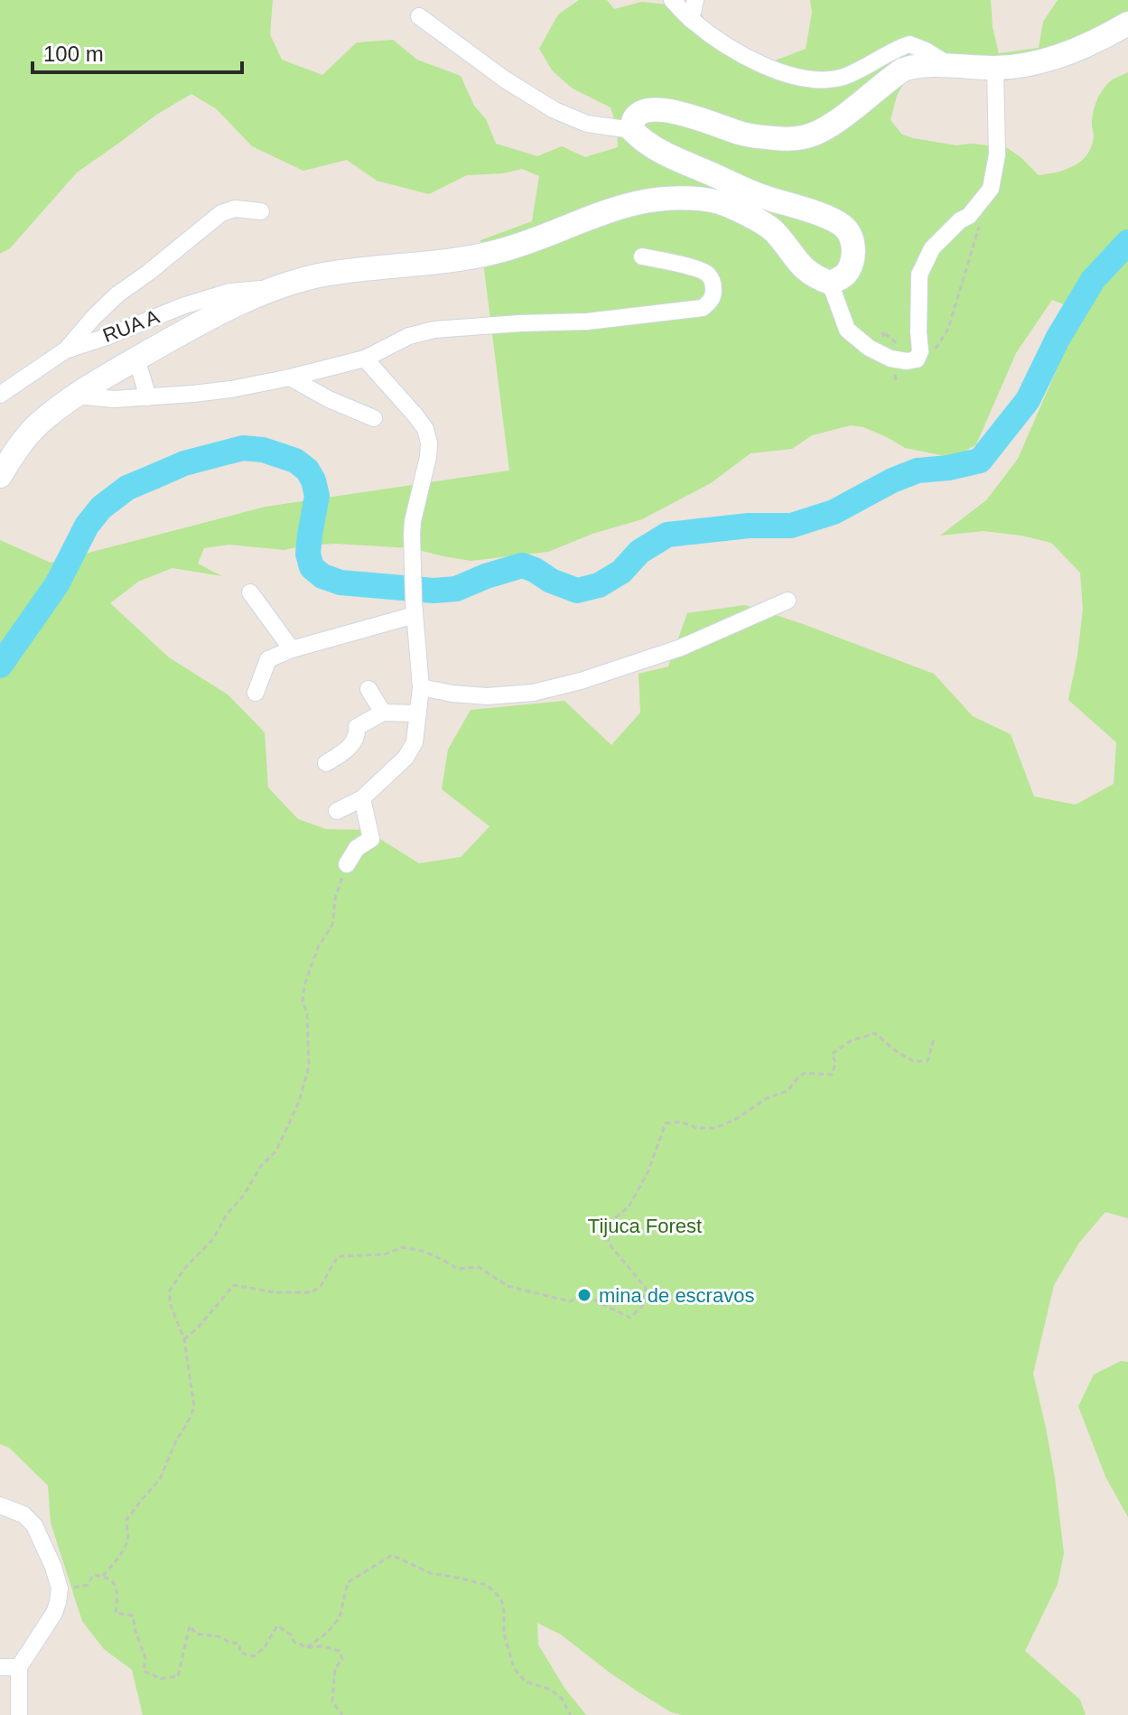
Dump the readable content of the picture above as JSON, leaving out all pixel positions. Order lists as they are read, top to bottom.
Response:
{
  "streets": {
    "street": ["RUA A"]
  },
  "parks": ["Tijuca Forest"],
  "places": ["mina de escravos"],
  "scale_bar": "100 m"
}
